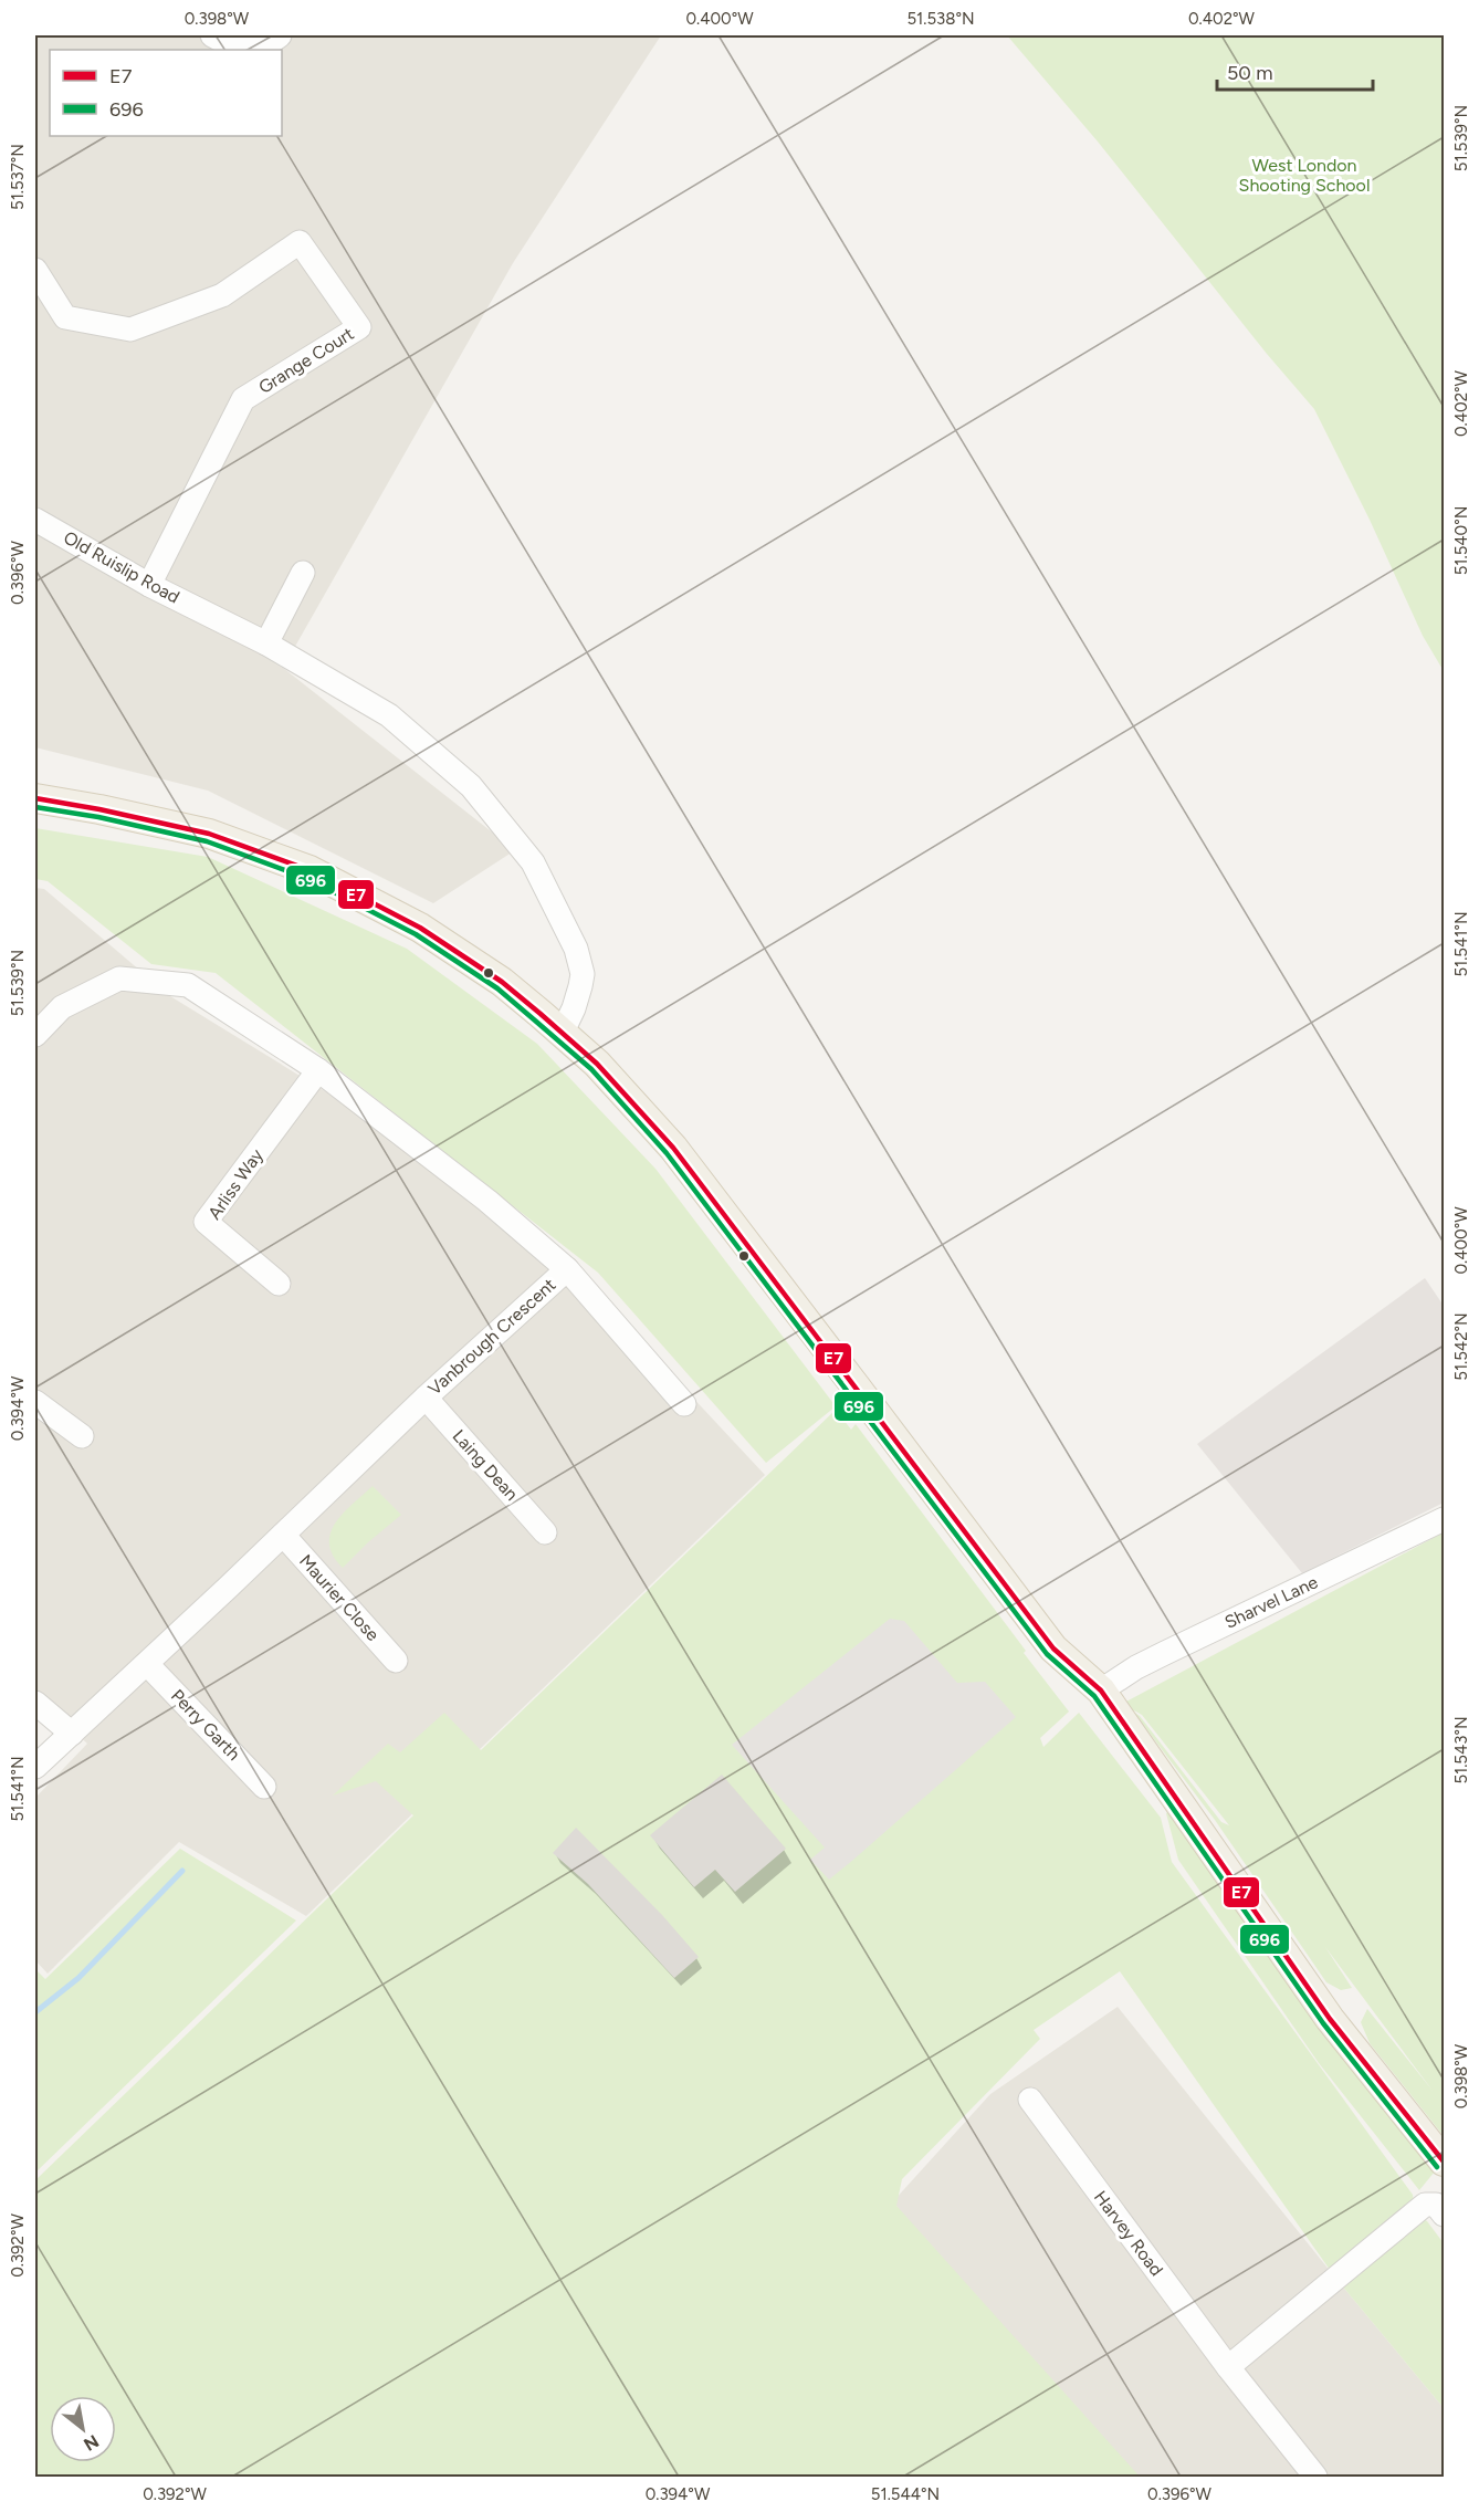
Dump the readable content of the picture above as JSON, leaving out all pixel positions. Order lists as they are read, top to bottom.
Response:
{
  "streets": {
    "street": [
      "Grange Court",
      "Old Ruislip Road",
      "Arliss Way",
      "Vanbrough Crescent",
      "Laing Dean",
      "Maurier Close",
      "Sharvel Lane",
      "Perry Garth",
      "Harvey Road"
    ]
  },
  "crossings": [
    ["Grange Court", "Old Ruislip Road"],
    ["Arliss Way", "Vanbrough Crescent"],
    ["Vanbrough Crescent", "Laing Dean"],
    ["Vanbrough Crescent", "Maurier Close"],
    ["Vanbrough Crescent", "Perry Garth"]
  ],
  "parks": ["West London Shooting School"],
  "lines": ["transit line E7", "transit line 696"],
  "legend": ["E7", "696"],
  "scale_bar": "50 m",
  "north": "bottom right",
  "coordinates": [
    "0.398°W",
    "0.400°W",
    "51.538°N",
    "0.402°W",
    "51.539°N",
    "51.537°N",
    "51.540°N",
    "0.396°W",
    "51.541°N",
    "51.542°N",
    "0.394°W",
    "51.543°N",
    "0.392°W",
    "51.544°N"
  ]
}
